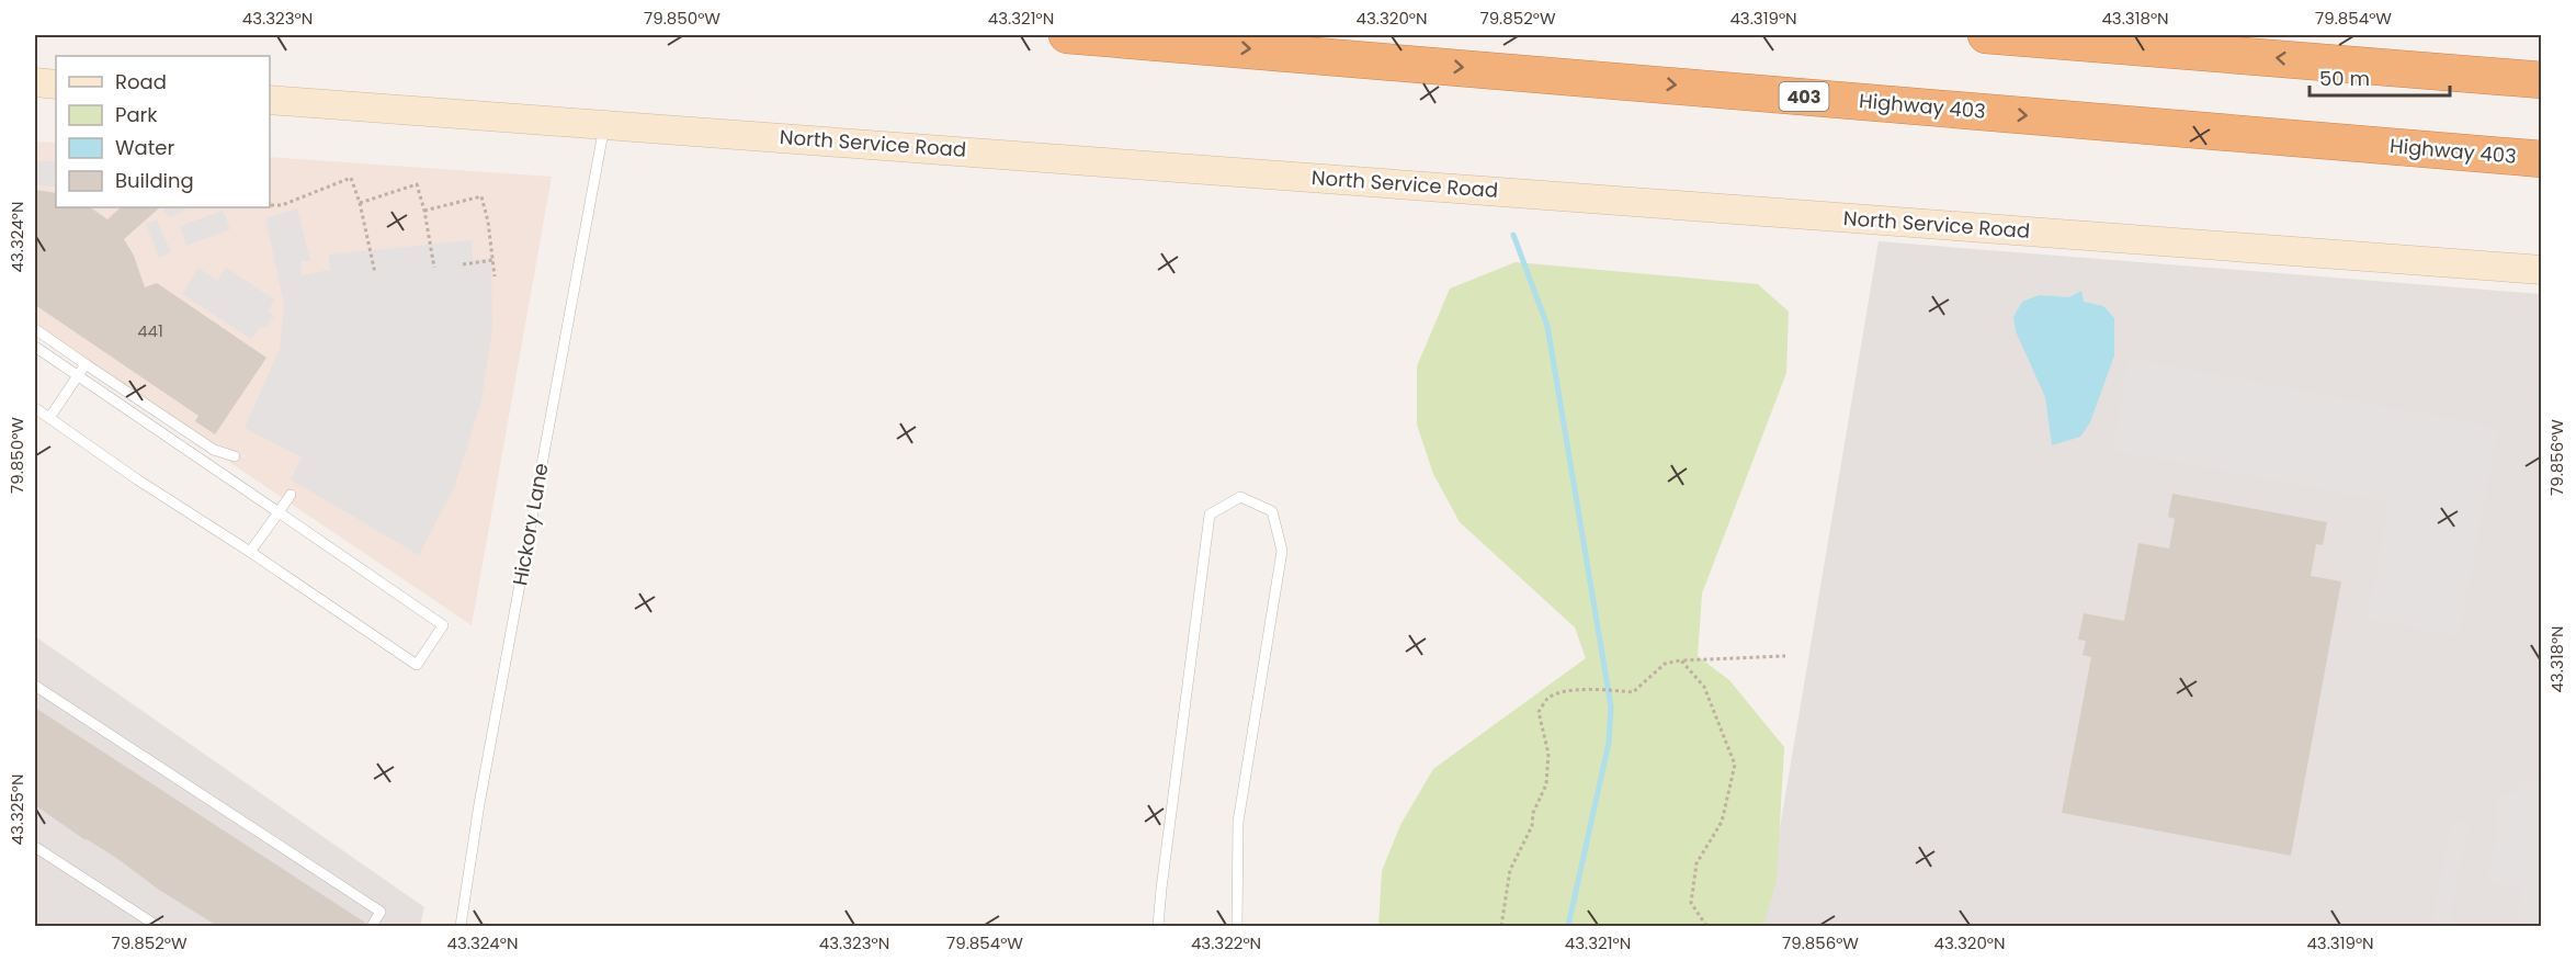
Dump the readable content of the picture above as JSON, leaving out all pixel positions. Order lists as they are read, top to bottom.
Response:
{
  "streets": {
    "highway": ["403", "Highway 403"],
    "street": ["North Service Road"],
    "lane": ["Hickory Lane"]
  },
  "crossings": [
    ["North Service Road", "Hickory Lane"]
  ],
  "house_numbers": ["441"],
  "legend": [
    "Road",
    "Park",
    "Water",
    "Building"
  ],
  "scale_bar": "50 m",
  "coordinates": [
    "43.323°N",
    "79.850°W",
    "43.321°N",
    "43.320°N",
    "79.852°W",
    "43.319°N",
    "43.318°N",
    "79.854°W",
    "43.324°N",
    "79.856°W",
    "43.325°N",
    "43.322°N"
  ]
}
